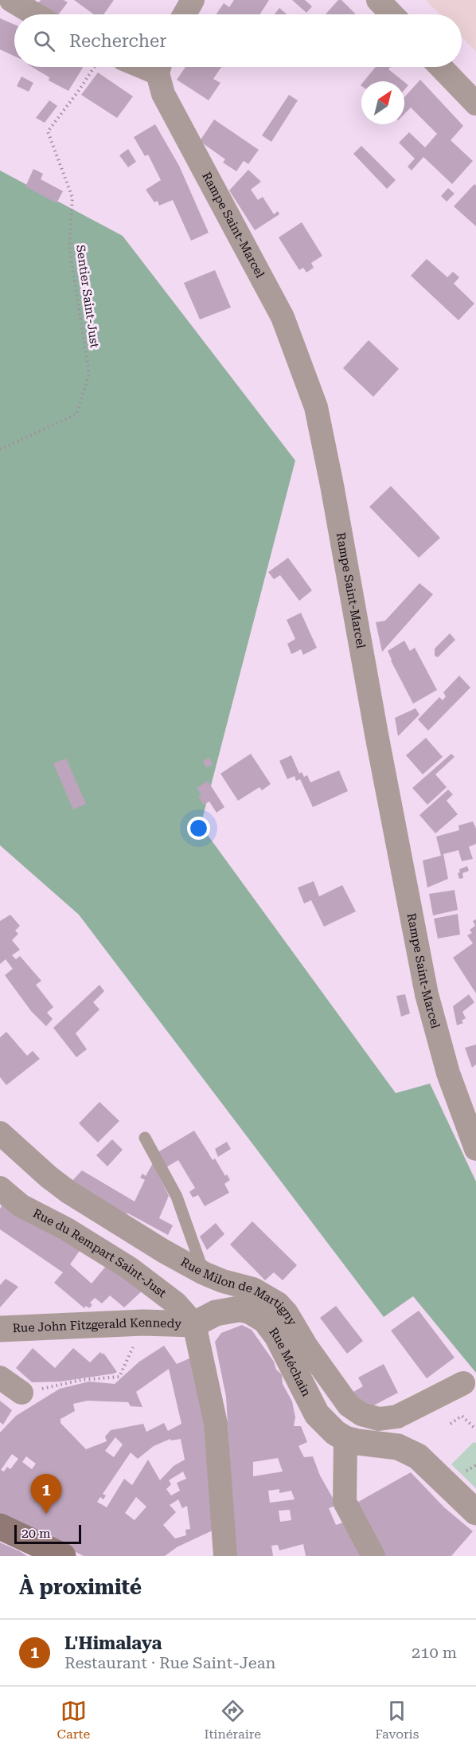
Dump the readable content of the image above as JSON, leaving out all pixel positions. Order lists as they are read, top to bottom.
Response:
{
  "streets": {
    "street": [
      "Rampe Saint-Marcel",
      "Rue du Rempart Saint-Just",
      "Rue Milon de Martigny",
      "Rue John Fitzgerald Kennedy",
      "Rue Méchain"
    ],
    "path": ["Sentier Saint-Just"]
  },
  "crossings": [
    ["Rue du Rempart Saint-Just", "Rue John Fitzgerald Kennedy"],
    ["Rue du Rempart Saint-Just", "Rue Méchain"],
    ["Rue John Fitzgerald Kennedy", "Rue Méchain"]
  ],
  "scale_bar": "20 m",
  "north": "top right",
  "page": {
    "search": "Rechercher",
    "pins": "1",
    "scale": "20 m",
    "heading": "À proximité",
    "list": [
      {
        "mark": "1",
        "name": "L'Himalaya",
        "note": "Restaurant · Rue Saint-Jean",
        "value": "210 m"
      }
    ],
    "nav": ["Carte", "Itinéraire", "Favoris"]
  }
}
